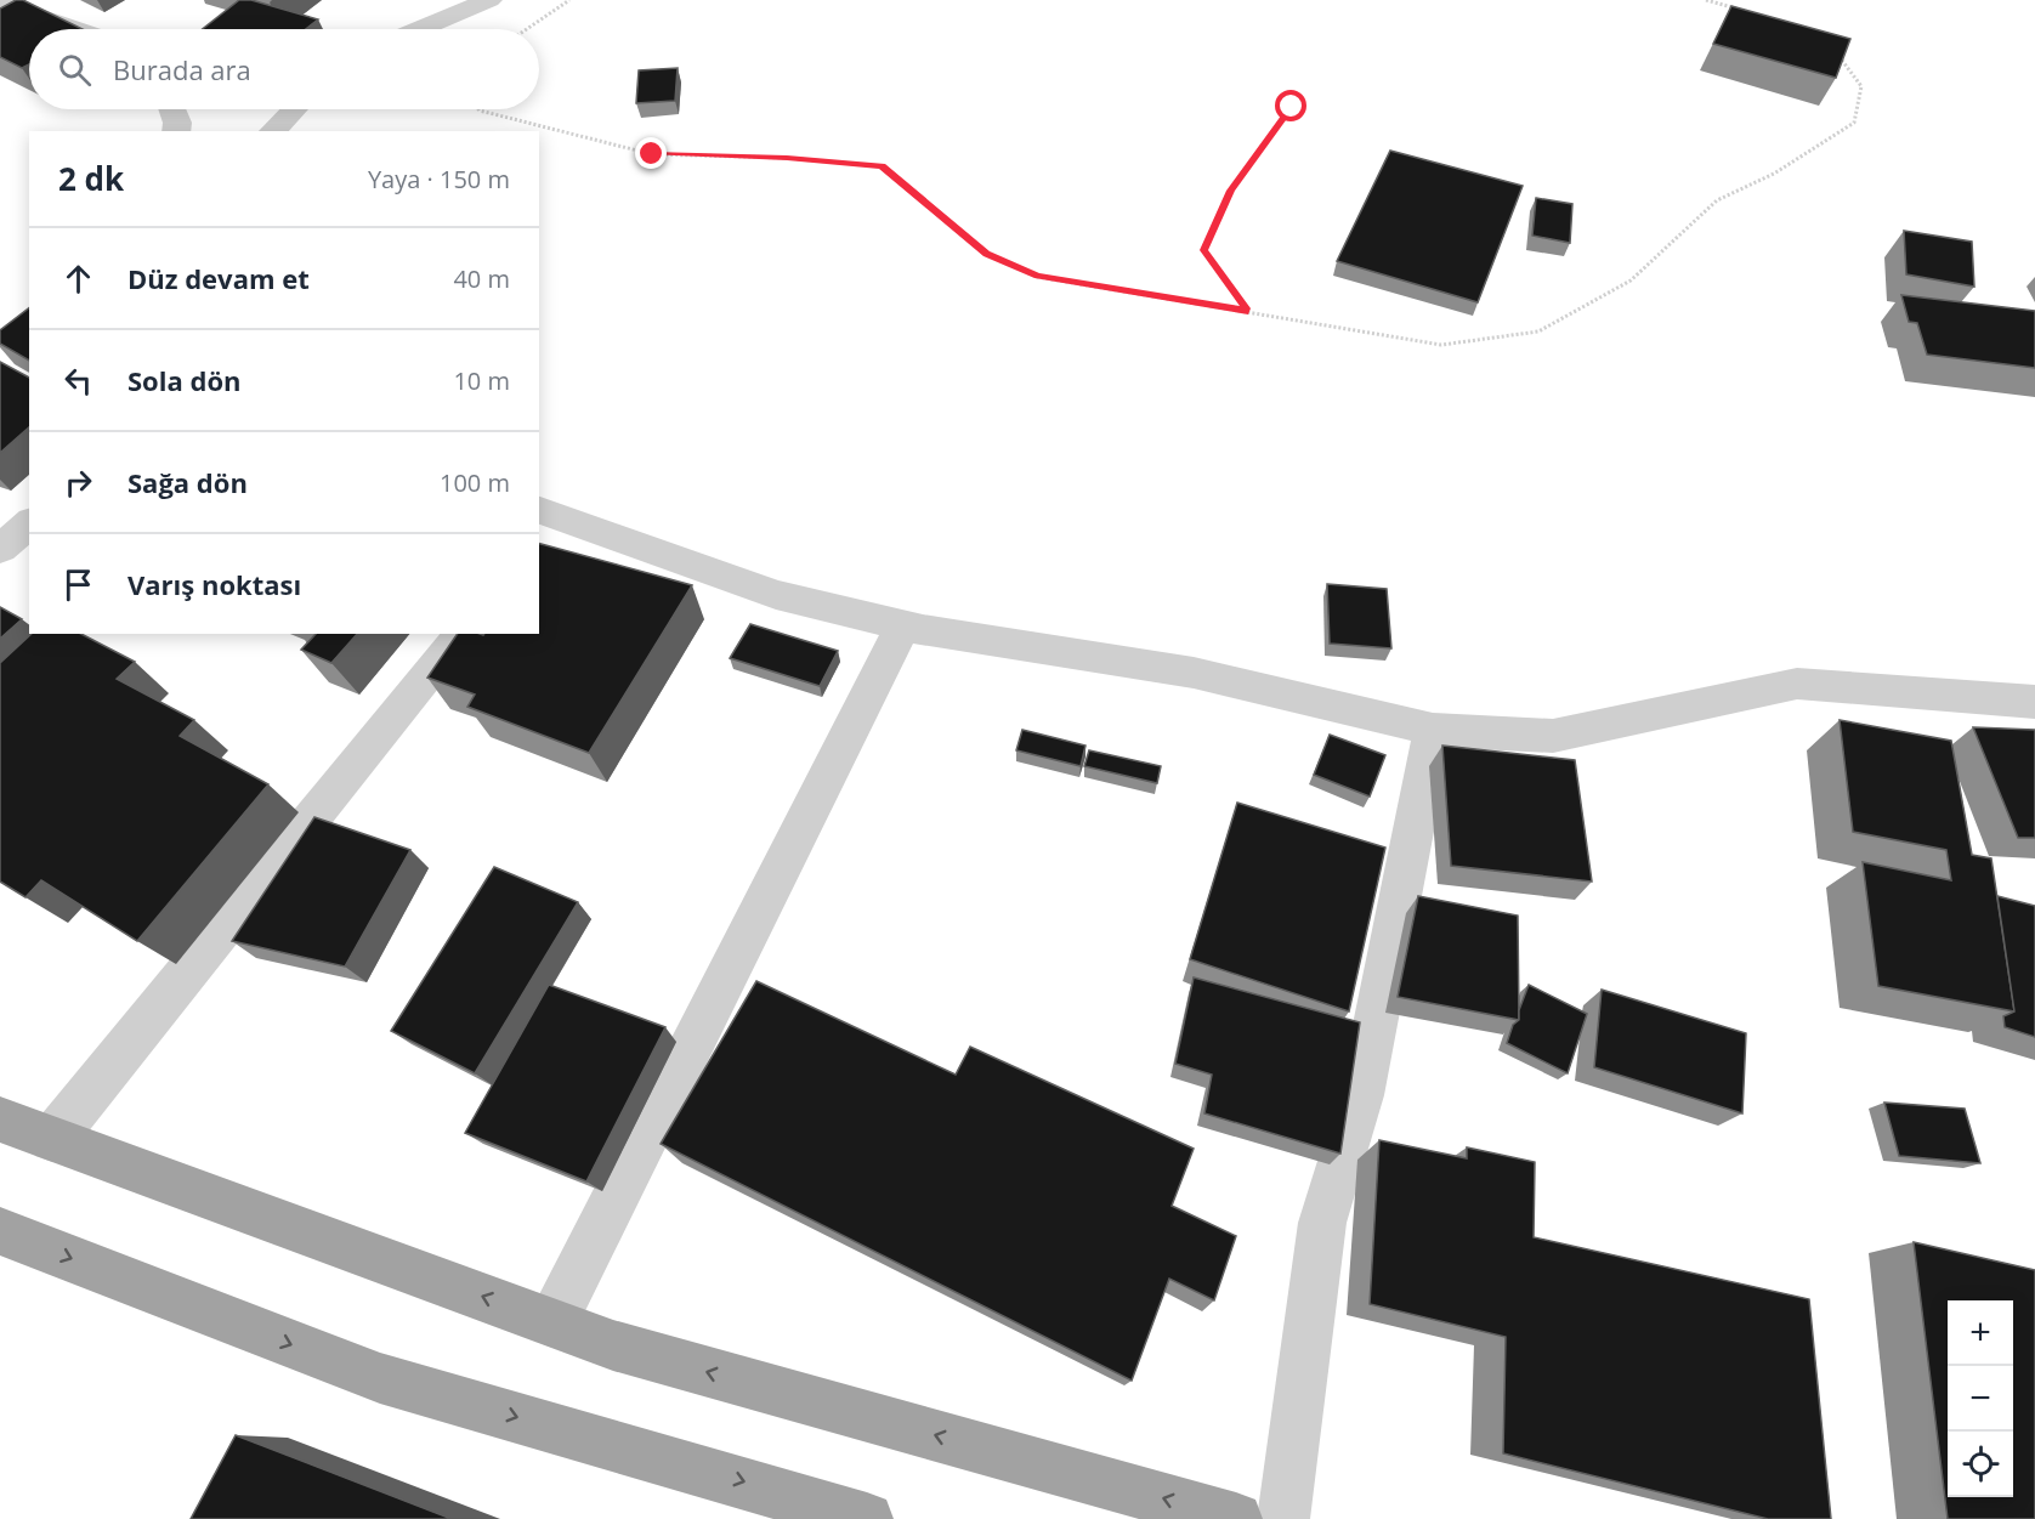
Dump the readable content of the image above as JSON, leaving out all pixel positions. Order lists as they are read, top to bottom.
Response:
{
  "page": {
    "search": "Burada ara",
    "heading": ["2 dk", "Yaya · 150 m"],
    "list": [
      ["Düz devam et", "40 m"],
      ["Sola dön", "10 m"],
      ["Sağa dön", "100 m"],
      "Varış noktası"
    ],
    "map_buttons": ["+", "−"]
  }
}
